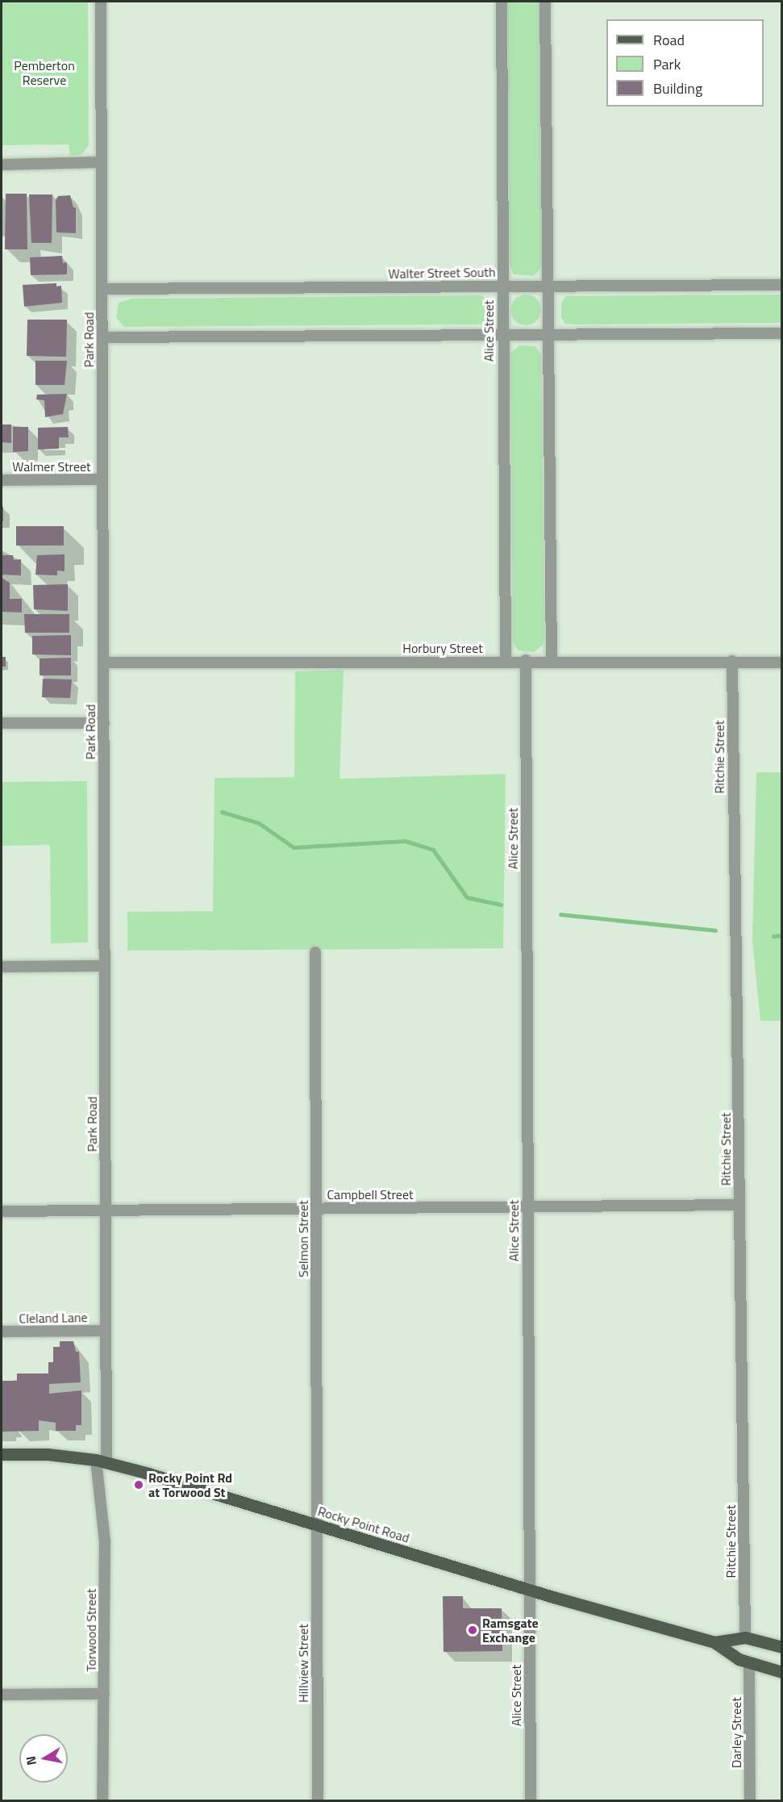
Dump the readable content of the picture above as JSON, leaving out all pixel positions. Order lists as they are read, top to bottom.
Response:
{
  "streets": {
    "main road": ["Rocky Point Road"],
    "street": [
      "Walter Street South",
      "Alice Street",
      "Park Road",
      "Walmer Street",
      "Horbury Street",
      "Ritchie Street",
      "Campbell Street",
      "Selmon Street",
      "Cleland Lane",
      "Torwood Street",
      "Hillview Street",
      "Darley Street"
    ]
  },
  "crossings": [
    ["Walter Street South", "Alice Street"],
    ["Walter Street South", "Park Road"],
    ["Alice Street", "Horbury Street"],
    ["Alice Street", "Campbell Street"],
    ["Alice Street", "Rocky Point Road"],
    ["Park Road", "Walmer Street"],
    ["Park Road", "Horbury Street"],
    ["Park Road", "Campbell Street"],
    ["Park Road", "Cleland Lane"],
    ["Park Road", "Rocky Point Road"],
    ["Park Road", "Torwood Street"],
    ["Horbury Street", "Ritchie Street"],
    ["Ritchie Street", "Campbell Street"],
    ["Ritchie Street", "Rocky Point Road"],
    ["Campbell Street", "Selmon Street"],
    ["Selmon Street", "Rocky Point Road"],
    ["Selmon Street", "Hillview Street"],
    ["Rocky Point Road", "Torwood Street"],
    ["Rocky Point Road", "Hillview Street"],
    ["Rocky Point Road", "Darley Street"]
  ],
  "parks": ["Pemberton Reserve"],
  "places": ["Rocky Point Rd at Torwood St", "Ramsgate Exchange"],
  "legend": ["Road", "Park", "Building"],
  "north": "left"
}
